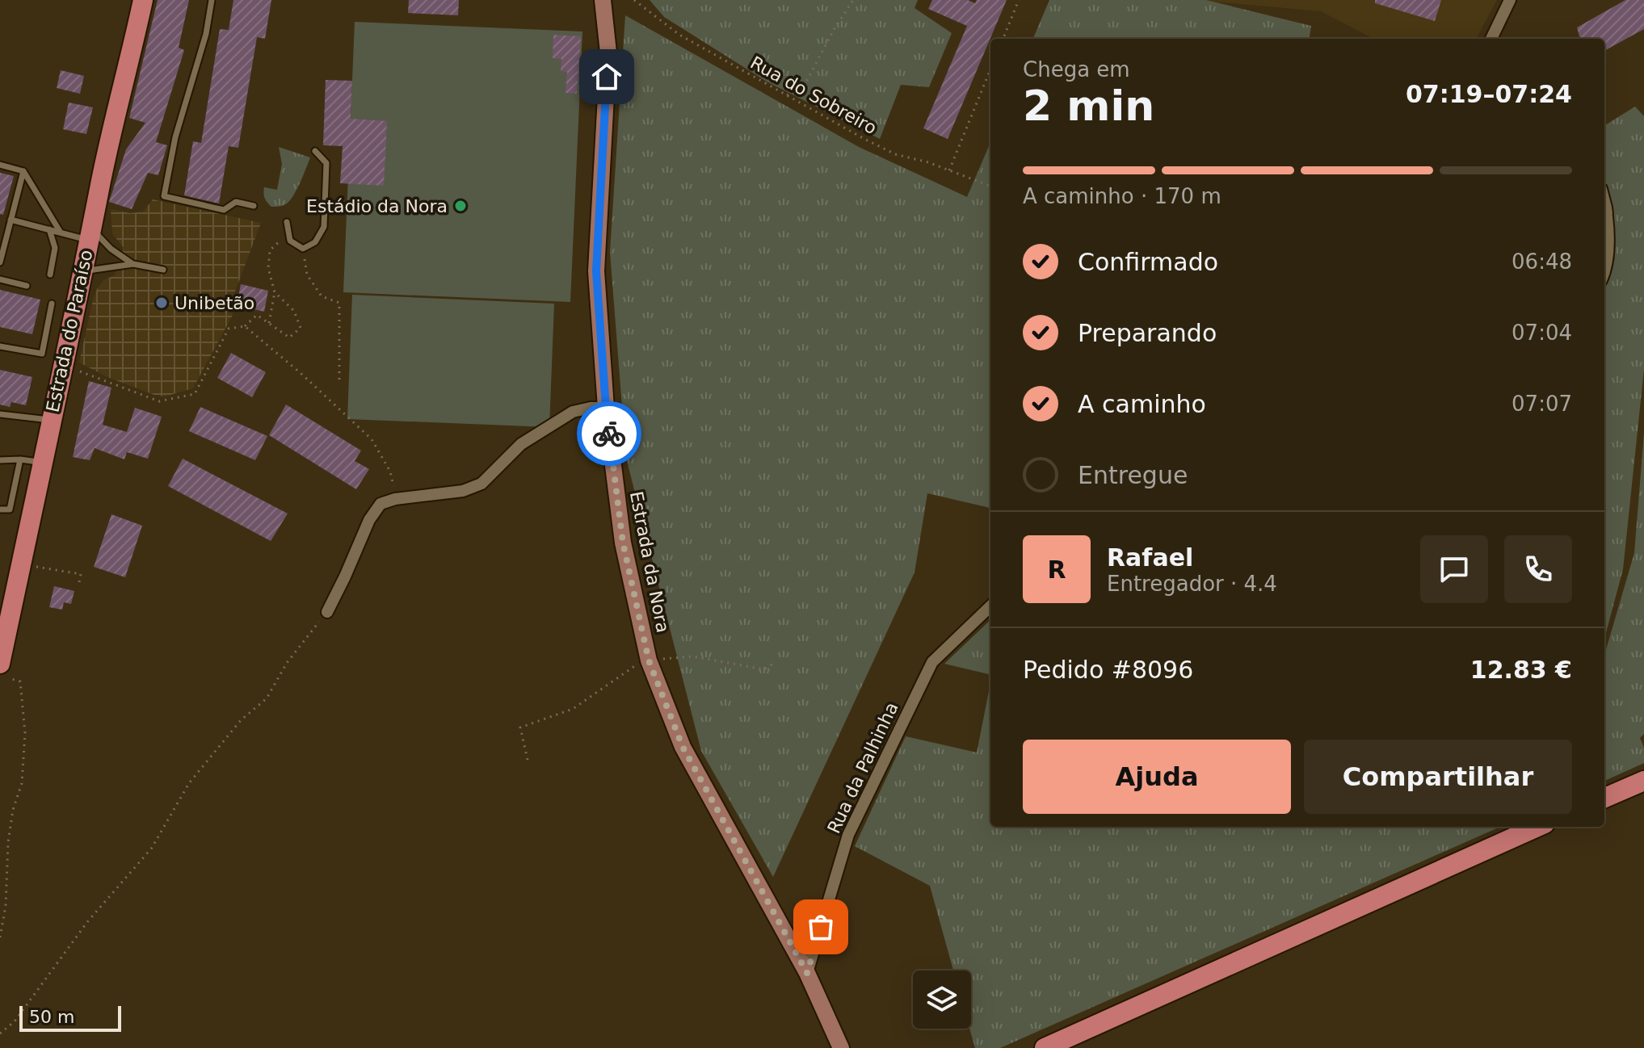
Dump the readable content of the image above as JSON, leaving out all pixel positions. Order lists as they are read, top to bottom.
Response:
{
  "streets": {
    "main road": ["Estrada do Paraíso"],
    "street": ["Estrada da Nora", "Rua da Palhinha"],
    "path": ["Rua do Sobreiro"]
  },
  "crossings": [
    ["Estrada da Nora", "Rua da Palhinha"]
  ],
  "places": ["Estádio da Nora", "Unibetão"],
  "scale_bar": "50 m",
  "page": {
    "heading": ["2 min", "Chega em", "07:19–07:24"],
    "panel": [
      "Rafael",
      "Entregador · 4.4",
      "Pedido #8096",
      "12.83 €"
    ],
    "bar": "A caminho · 170 m",
    "list": [
      ["Confirmado", "06:48"],
      ["Preparando", "07:04"],
      ["A caminho", "07:07"],
      "Entregue"
    ],
    "round": "R",
    "buttons": ["Ajuda", "Compartilhar"],
    "scale": "50 m"
  }
}
